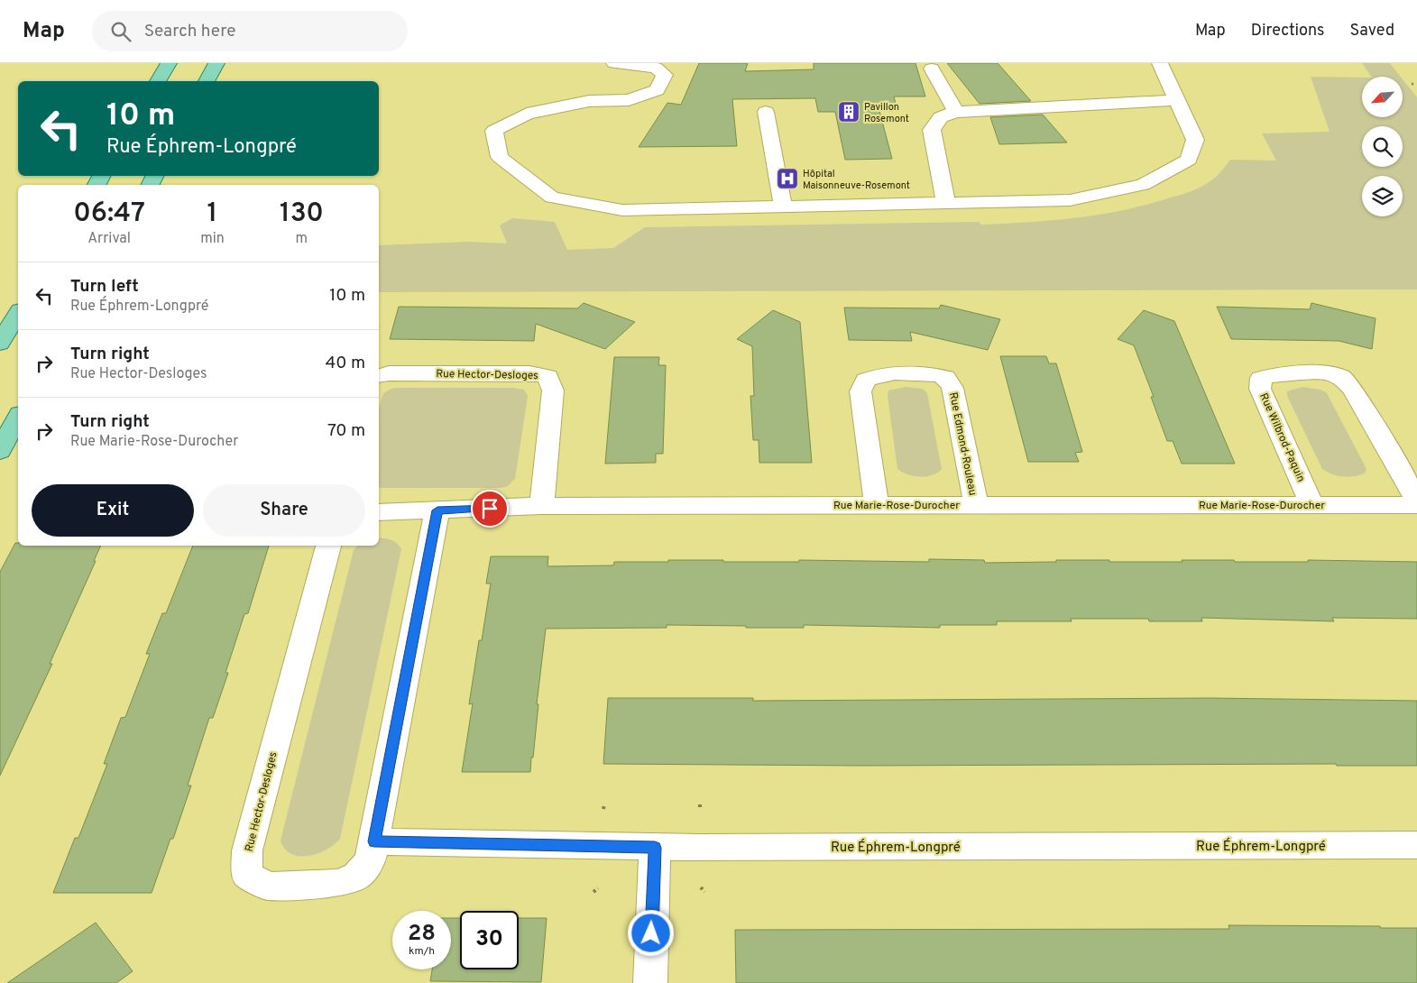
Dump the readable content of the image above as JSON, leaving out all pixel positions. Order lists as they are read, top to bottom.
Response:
{
  "streets": {
    "street": [
      "Rue Hector-Desloges",
      "Rue Wilbrod-Paquin",
      "Rue Edmond-Rouleau",
      "Rue Marie-Rose-Durocher",
      "Rue Éphrem-Longpré"
    ]
  },
  "crossings": [
    ["Rue Hector-Desloges", "Rue Marie-Rose-Durocher"],
    ["Rue Hector-Desloges", "Rue Éphrem-Longpré"],
    ["Rue Wilbrod-Paquin", "Rue Marie-Rose-Durocher"],
    ["Rue Edmond-Rouleau", "Rue Marie-Rose-Durocher"]
  ],
  "places": {
    "building": ["Pavillon Rosemont"],
    "hospital": ["Hôpital Maisonneuve-Rosemont"]
  },
  "north": "bottom left",
  "page": {
    "header": "Map",
    "search": "Search here",
    "nav": ["Map", "Directions", "Saved"],
    "turn": ["10 m", "Rue Éphrem-Longpré"],
    "eta": [
      "06:47",
      "Arrival",
      "1",
      "min",
      "130",
      "m"
    ],
    "list": [
      {
        "name": "Turn left",
        "note": "Rue Éphrem-Longpré",
        "value": "10 m"
      },
      {
        "name": "Turn right",
        "note": "Rue Hector-Desloges",
        "value": "40 m"
      },
      {
        "name": "Turn right",
        "note": "Rue Marie-Rose-Durocher",
        "value": "70 m"
      }
    ],
    "buttons": ["Exit", "Share"],
    "speed": "28 km/h",
    "limit": "30"
  }
}
